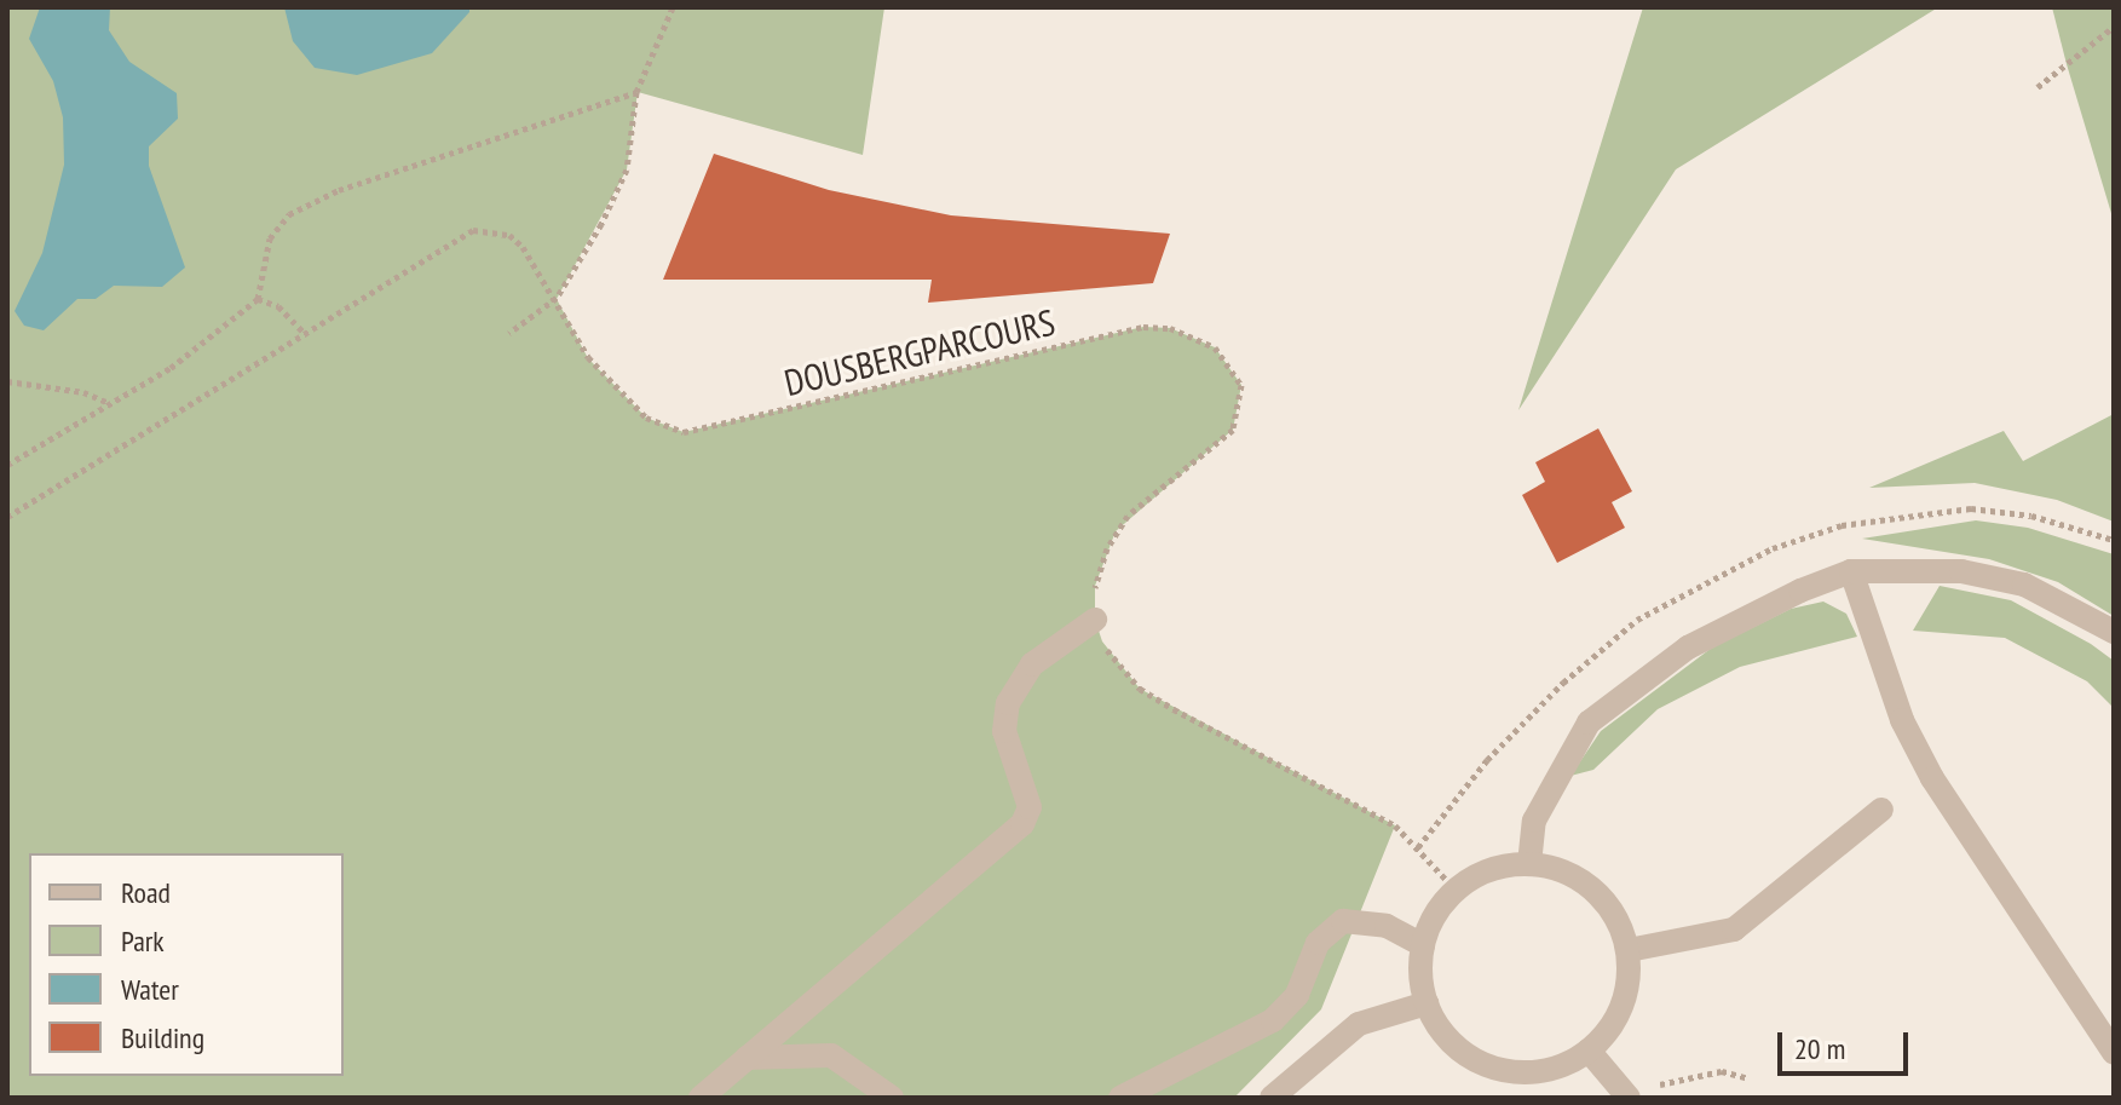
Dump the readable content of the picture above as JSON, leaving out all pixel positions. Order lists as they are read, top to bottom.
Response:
{
  "streets": {
    "path": ["DOUSBERGPARCOURS"]
  },
  "legend": [
    "Road",
    "Park",
    "Water",
    "Building"
  ],
  "scale_bar": "20 m"
}
